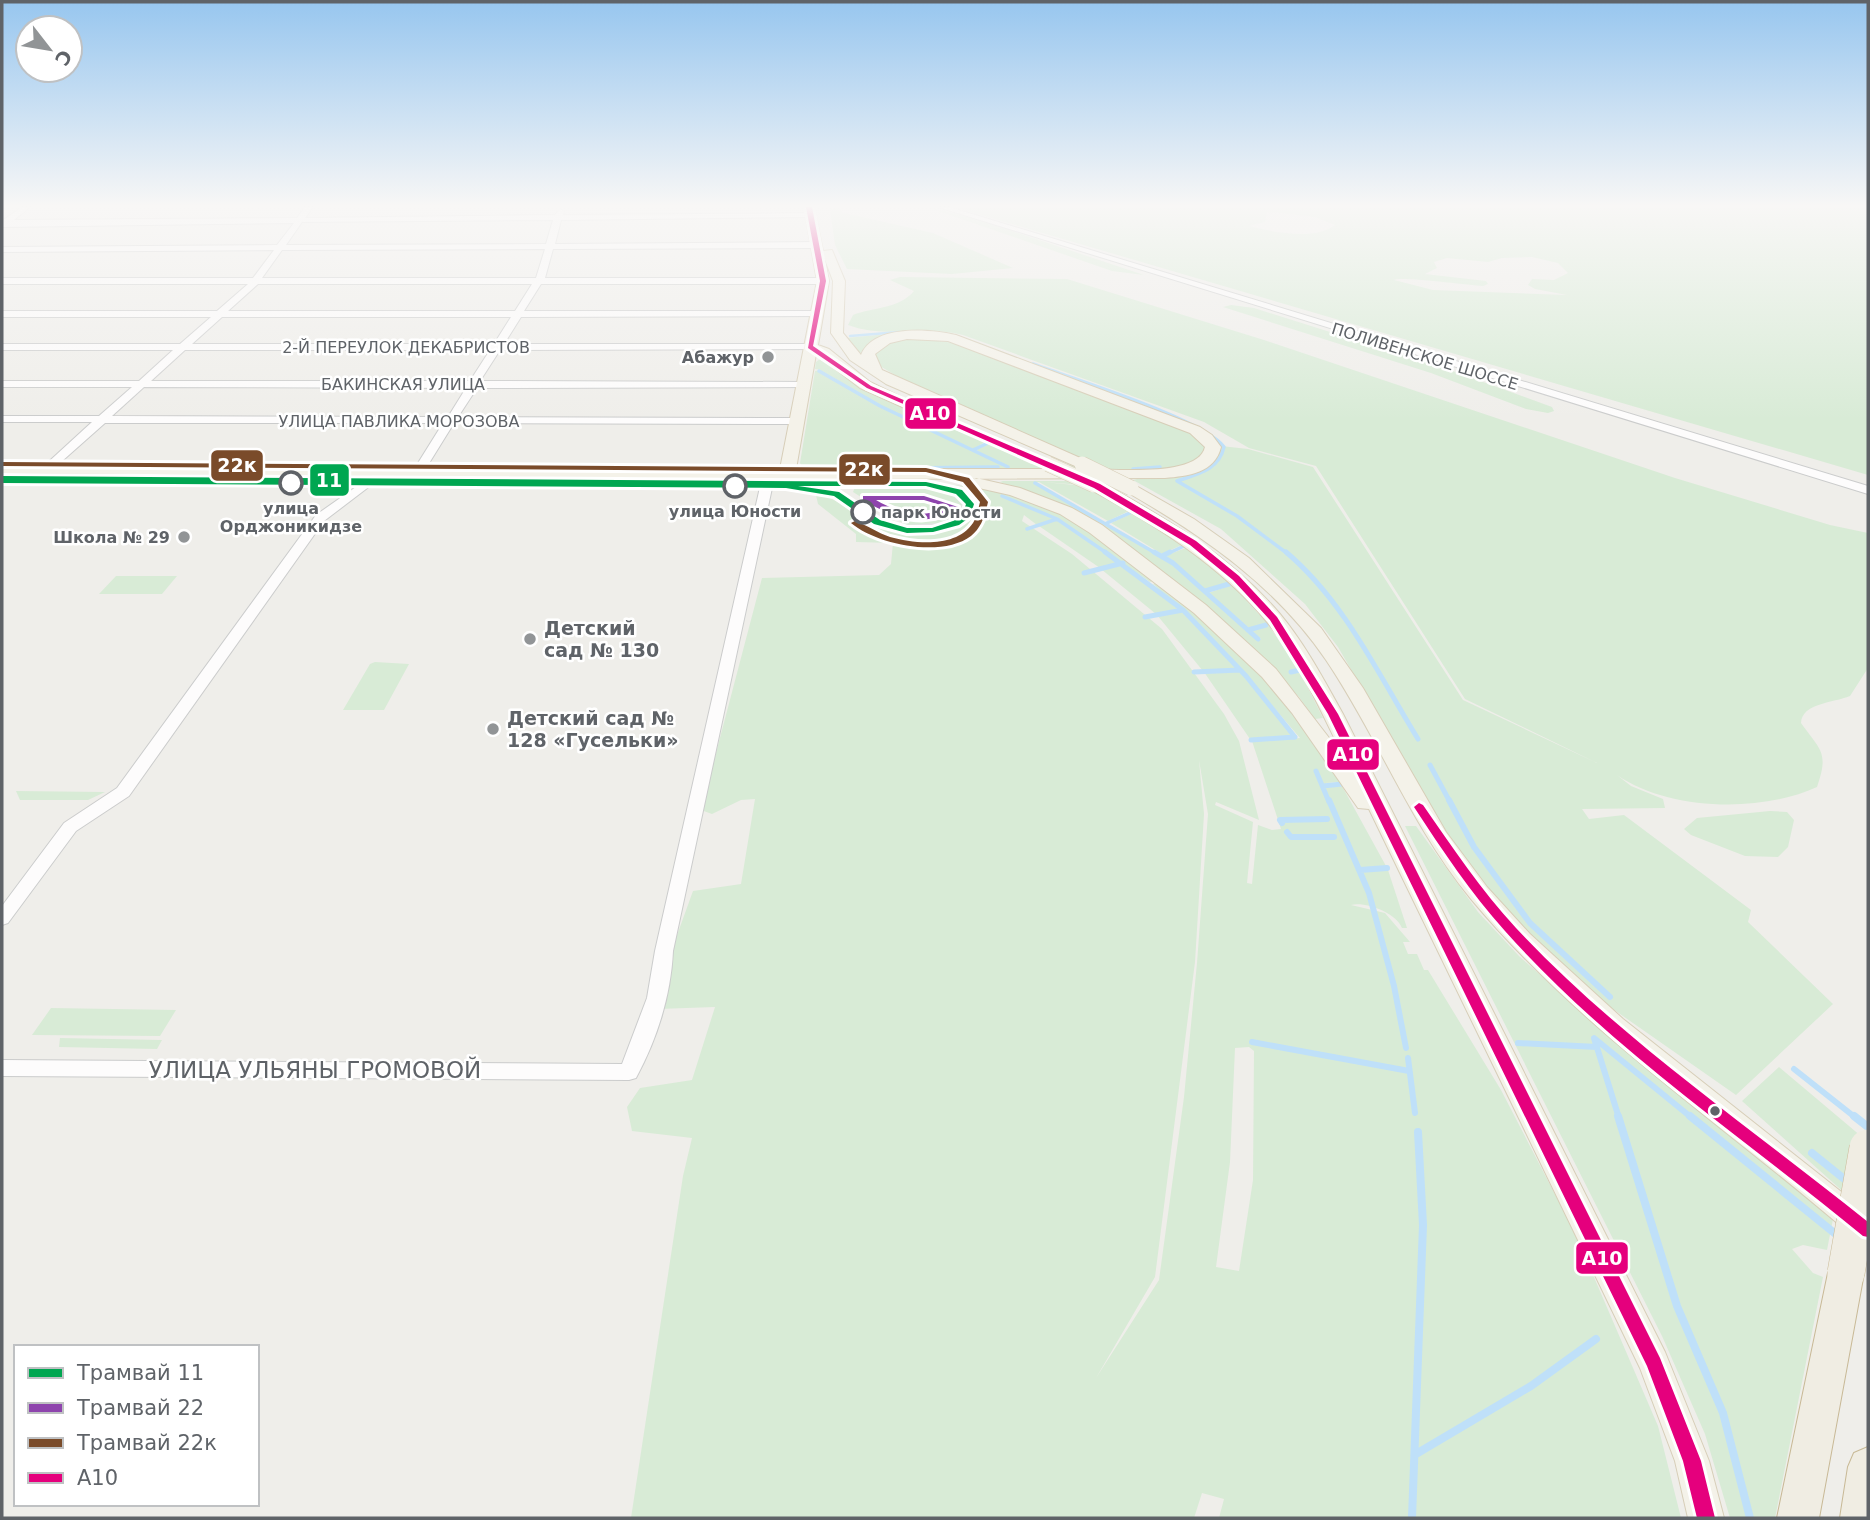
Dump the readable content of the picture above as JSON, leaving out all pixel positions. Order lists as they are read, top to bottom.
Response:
{
  "streets": {
    "street": [
      "2-Й ПЕРЕУЛОК ДЕКАБРИСТОВ",
      "ПОЛИВЕНСКОЕ ШОССЕ",
      "БАКИНСКАЯ УЛИЦА",
      "УЛИЦА ПАВЛИКА МОРОЗОВА",
      "УЛИЦА УЛЬЯНЫ ГРОМОВОЙ"
    ]
  },
  "places": [
    "Абажур",
    "улица Орджоникидзе",
    "улица Юности",
    "парк Юности",
    "Школа № 29",
    "Детский сад № 130",
    "Детский сад № 128 «Гусельки»"
  ],
  "lines": [
    "transit line А10",
    "tram line 22к",
    "tram line 11",
    "tram line 22"
  ],
  "legend": [
    "Трамвай 11",
    "Трамвай 22",
    "Трамвай 22к",
    "А10"
  ],
  "north": "bottom right"
}
